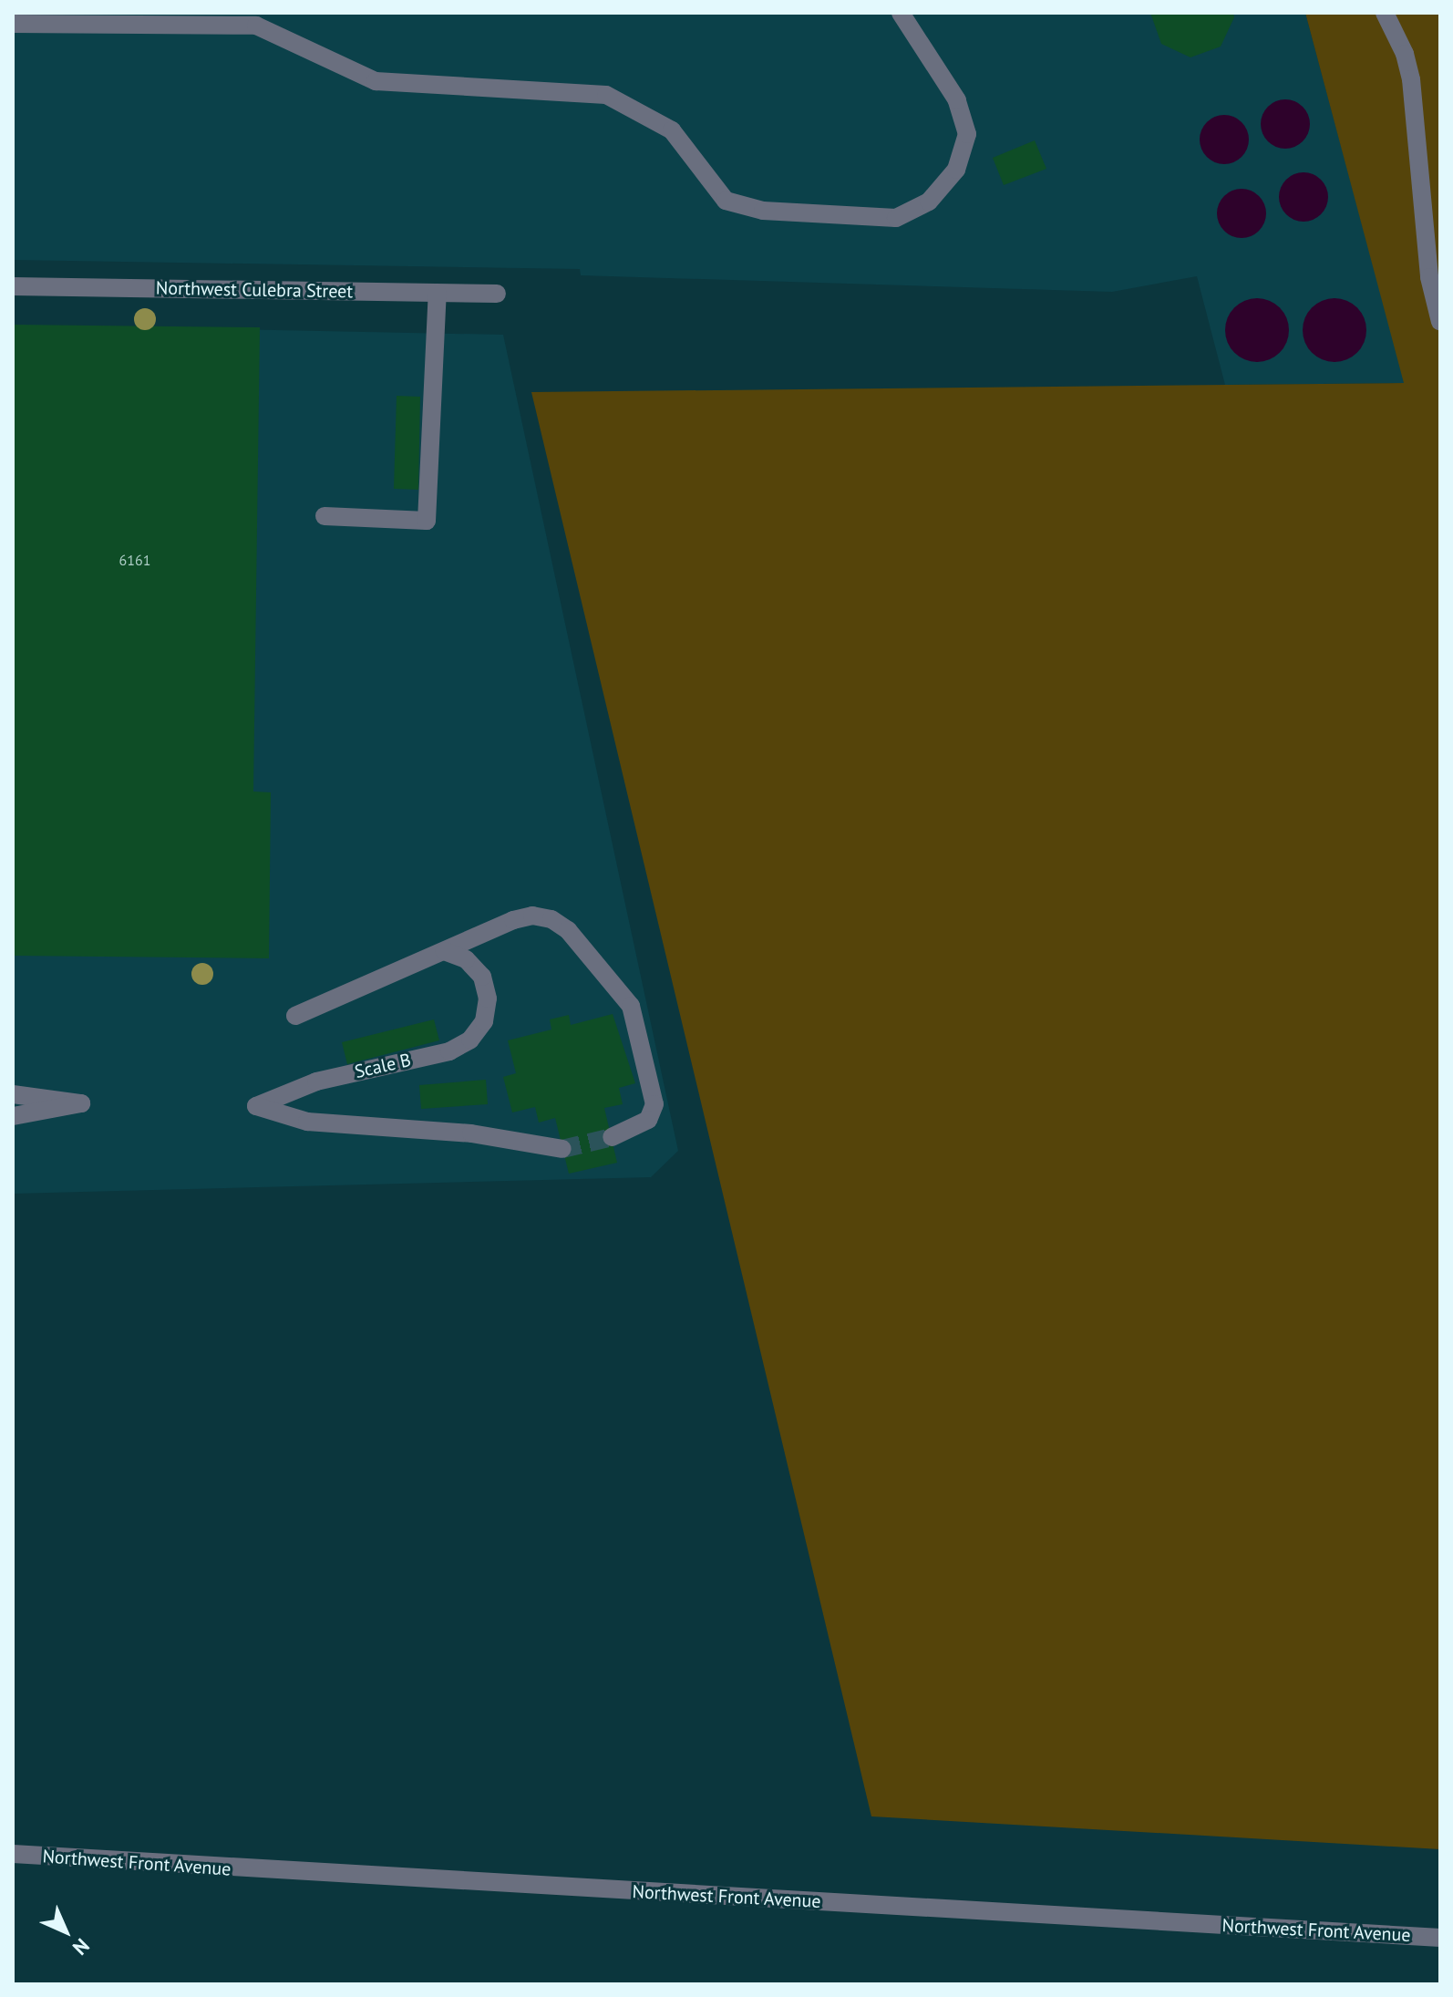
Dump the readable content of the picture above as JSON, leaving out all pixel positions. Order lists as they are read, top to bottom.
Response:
{
  "streets": {
    "street": ["Northwest Culebra Street", "Scale B", "Northwest Front Avenue"]
  },
  "house_numbers": ["6161"],
  "north": "bottom right"
}
